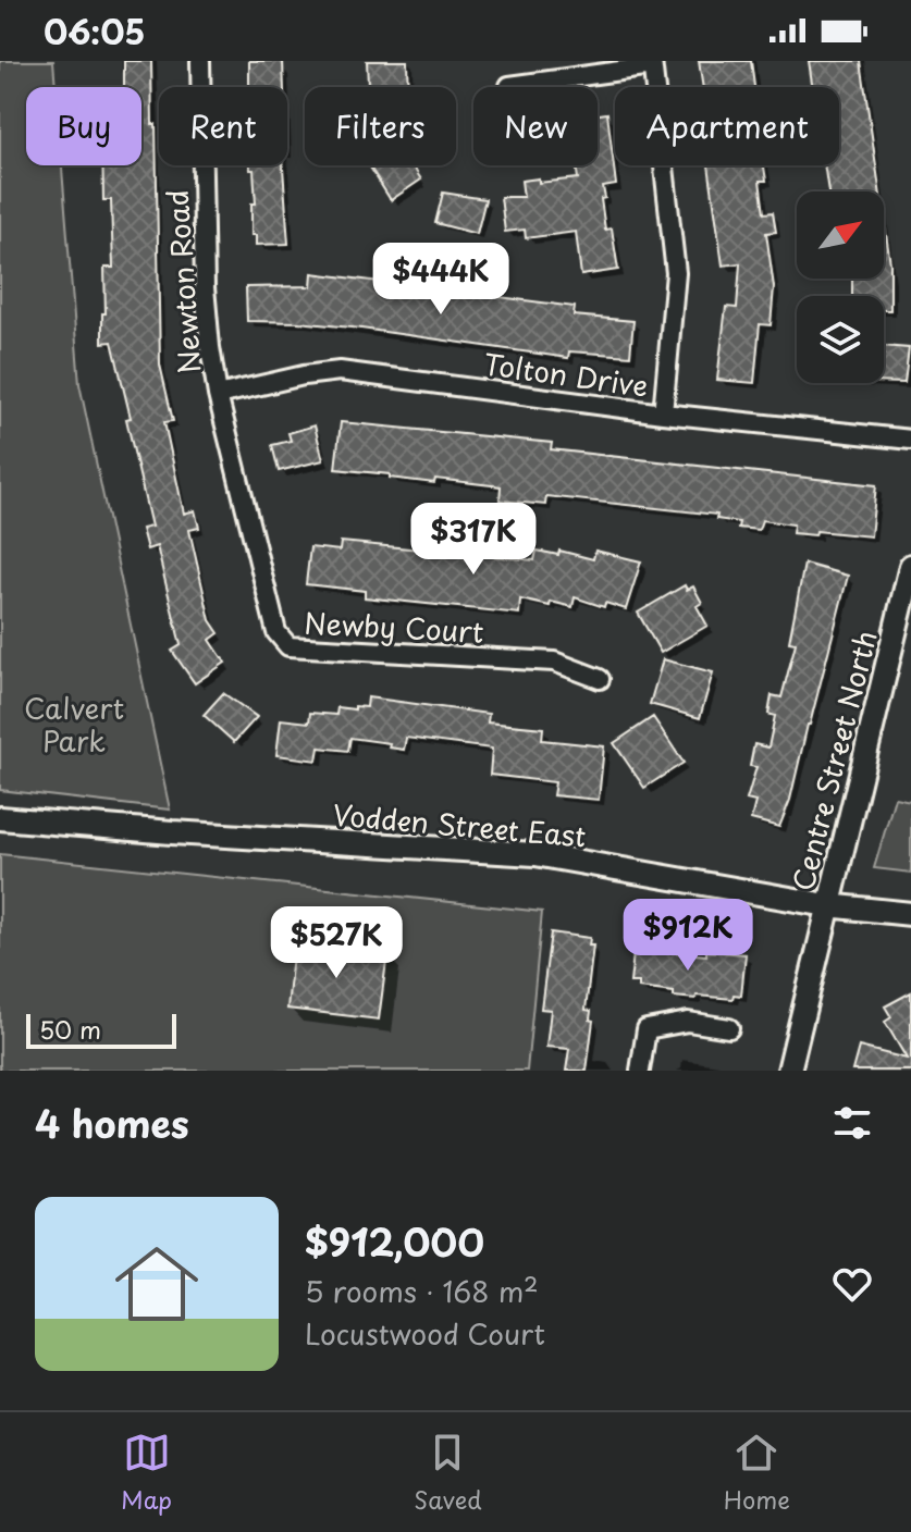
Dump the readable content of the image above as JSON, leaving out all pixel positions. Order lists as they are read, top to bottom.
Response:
{
  "streets": {
    "street": [
      "Newton Road",
      "Tolton Drive",
      "Newby Court",
      "Centre Street North",
      "Vodden Street East"
    ]
  },
  "crossings": [
    ["Newton Road", "Tolton Drive"],
    ["Newton Road", "Newby Court"],
    ["Tolton Drive", "Newby Court"],
    ["Centre Street North", "Vodden Street East"]
  ],
  "parks": ["Calvert Park"],
  "scale_bar": "50 m",
  "north": "top right",
  "page": {
    "status": "06:05",
    "chip": [
      "Buy",
      "Rent",
      "Filters",
      "New",
      "Apartment"
    ],
    "price": [
      "$444K",
      "$317K",
      "$912K",
      "$527K"
    ],
    "scale": "50 m",
    "heading": "4 homes",
    "list": [
      {
        "name": "$912,000",
        "note": "5 rooms · 168 m² · Locustwood Court"
      }
    ],
    "tabs": ["Map", "Saved", "Home"]
  }
}
